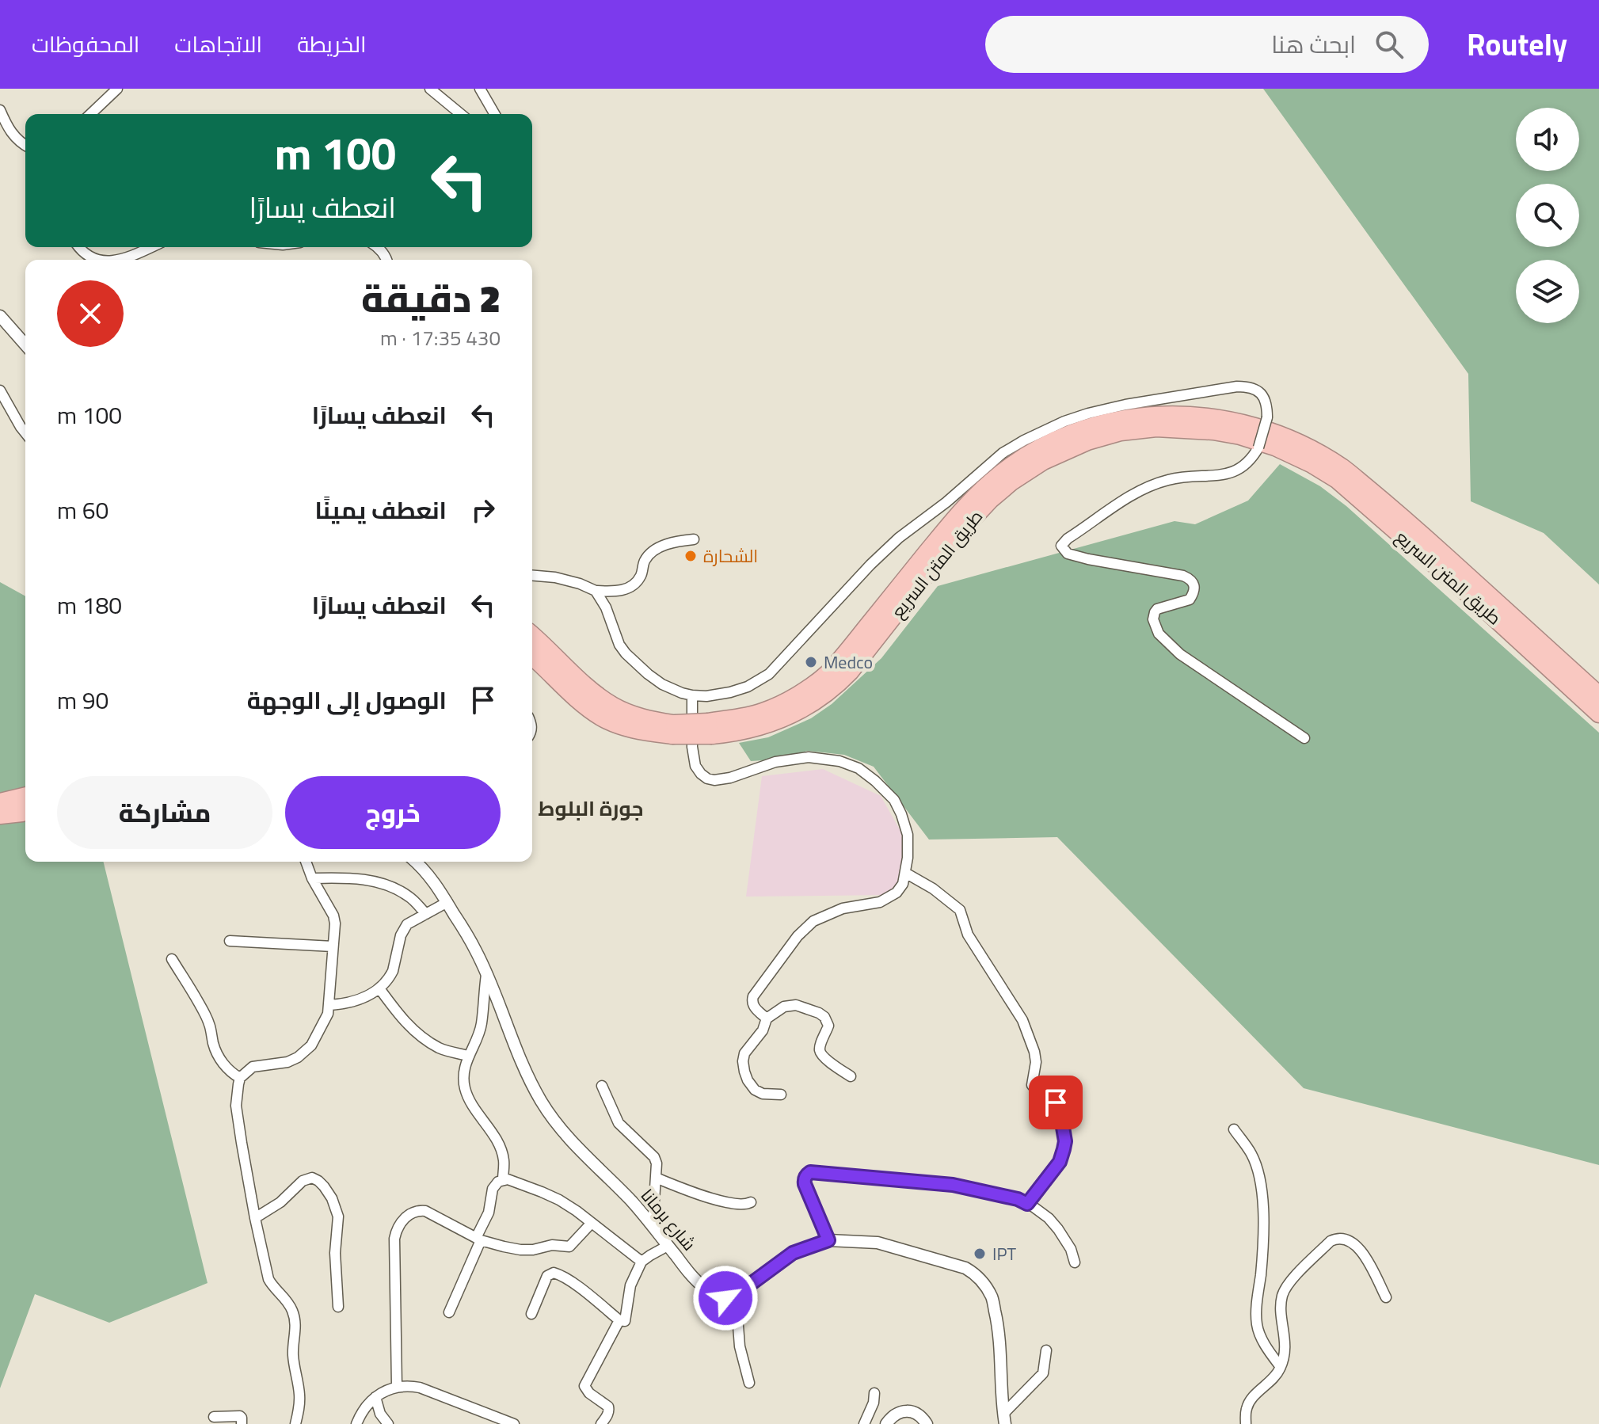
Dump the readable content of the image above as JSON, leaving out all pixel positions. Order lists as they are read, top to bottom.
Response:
{
  "streets": {
    "highway": ["طريق المتن السريع"],
    "street": ["شارع برمانا"]
  },
  "districts": ["جورة البلوط"],
  "places": ["الشحارة", "Medco", "IPT"],
  "page": {
    "header": "Routely",
    "search": "ابحث هنا",
    "nav": ["الخريطة", "الاتجاهات", "المحفوظات"],
    "turn": ["100 m", "انعطف يسارًا"],
    "heading": ["2 دقيقة", "430 m · 17:35"],
    "list": [
      {
        "name": "انعطف يسارًا",
        "value": "100 m"
      },
      {
        "name": "انعطف يمينًا",
        "value": "60 m"
      },
      {
        "name": "انعطف يسارًا",
        "value": "180 m"
      },
      {
        "name": "الوصول إلى الوجهة",
        "value": "90 m"
      }
    ],
    "buttons": ["خروج", "مشاركة"]
  }
}
